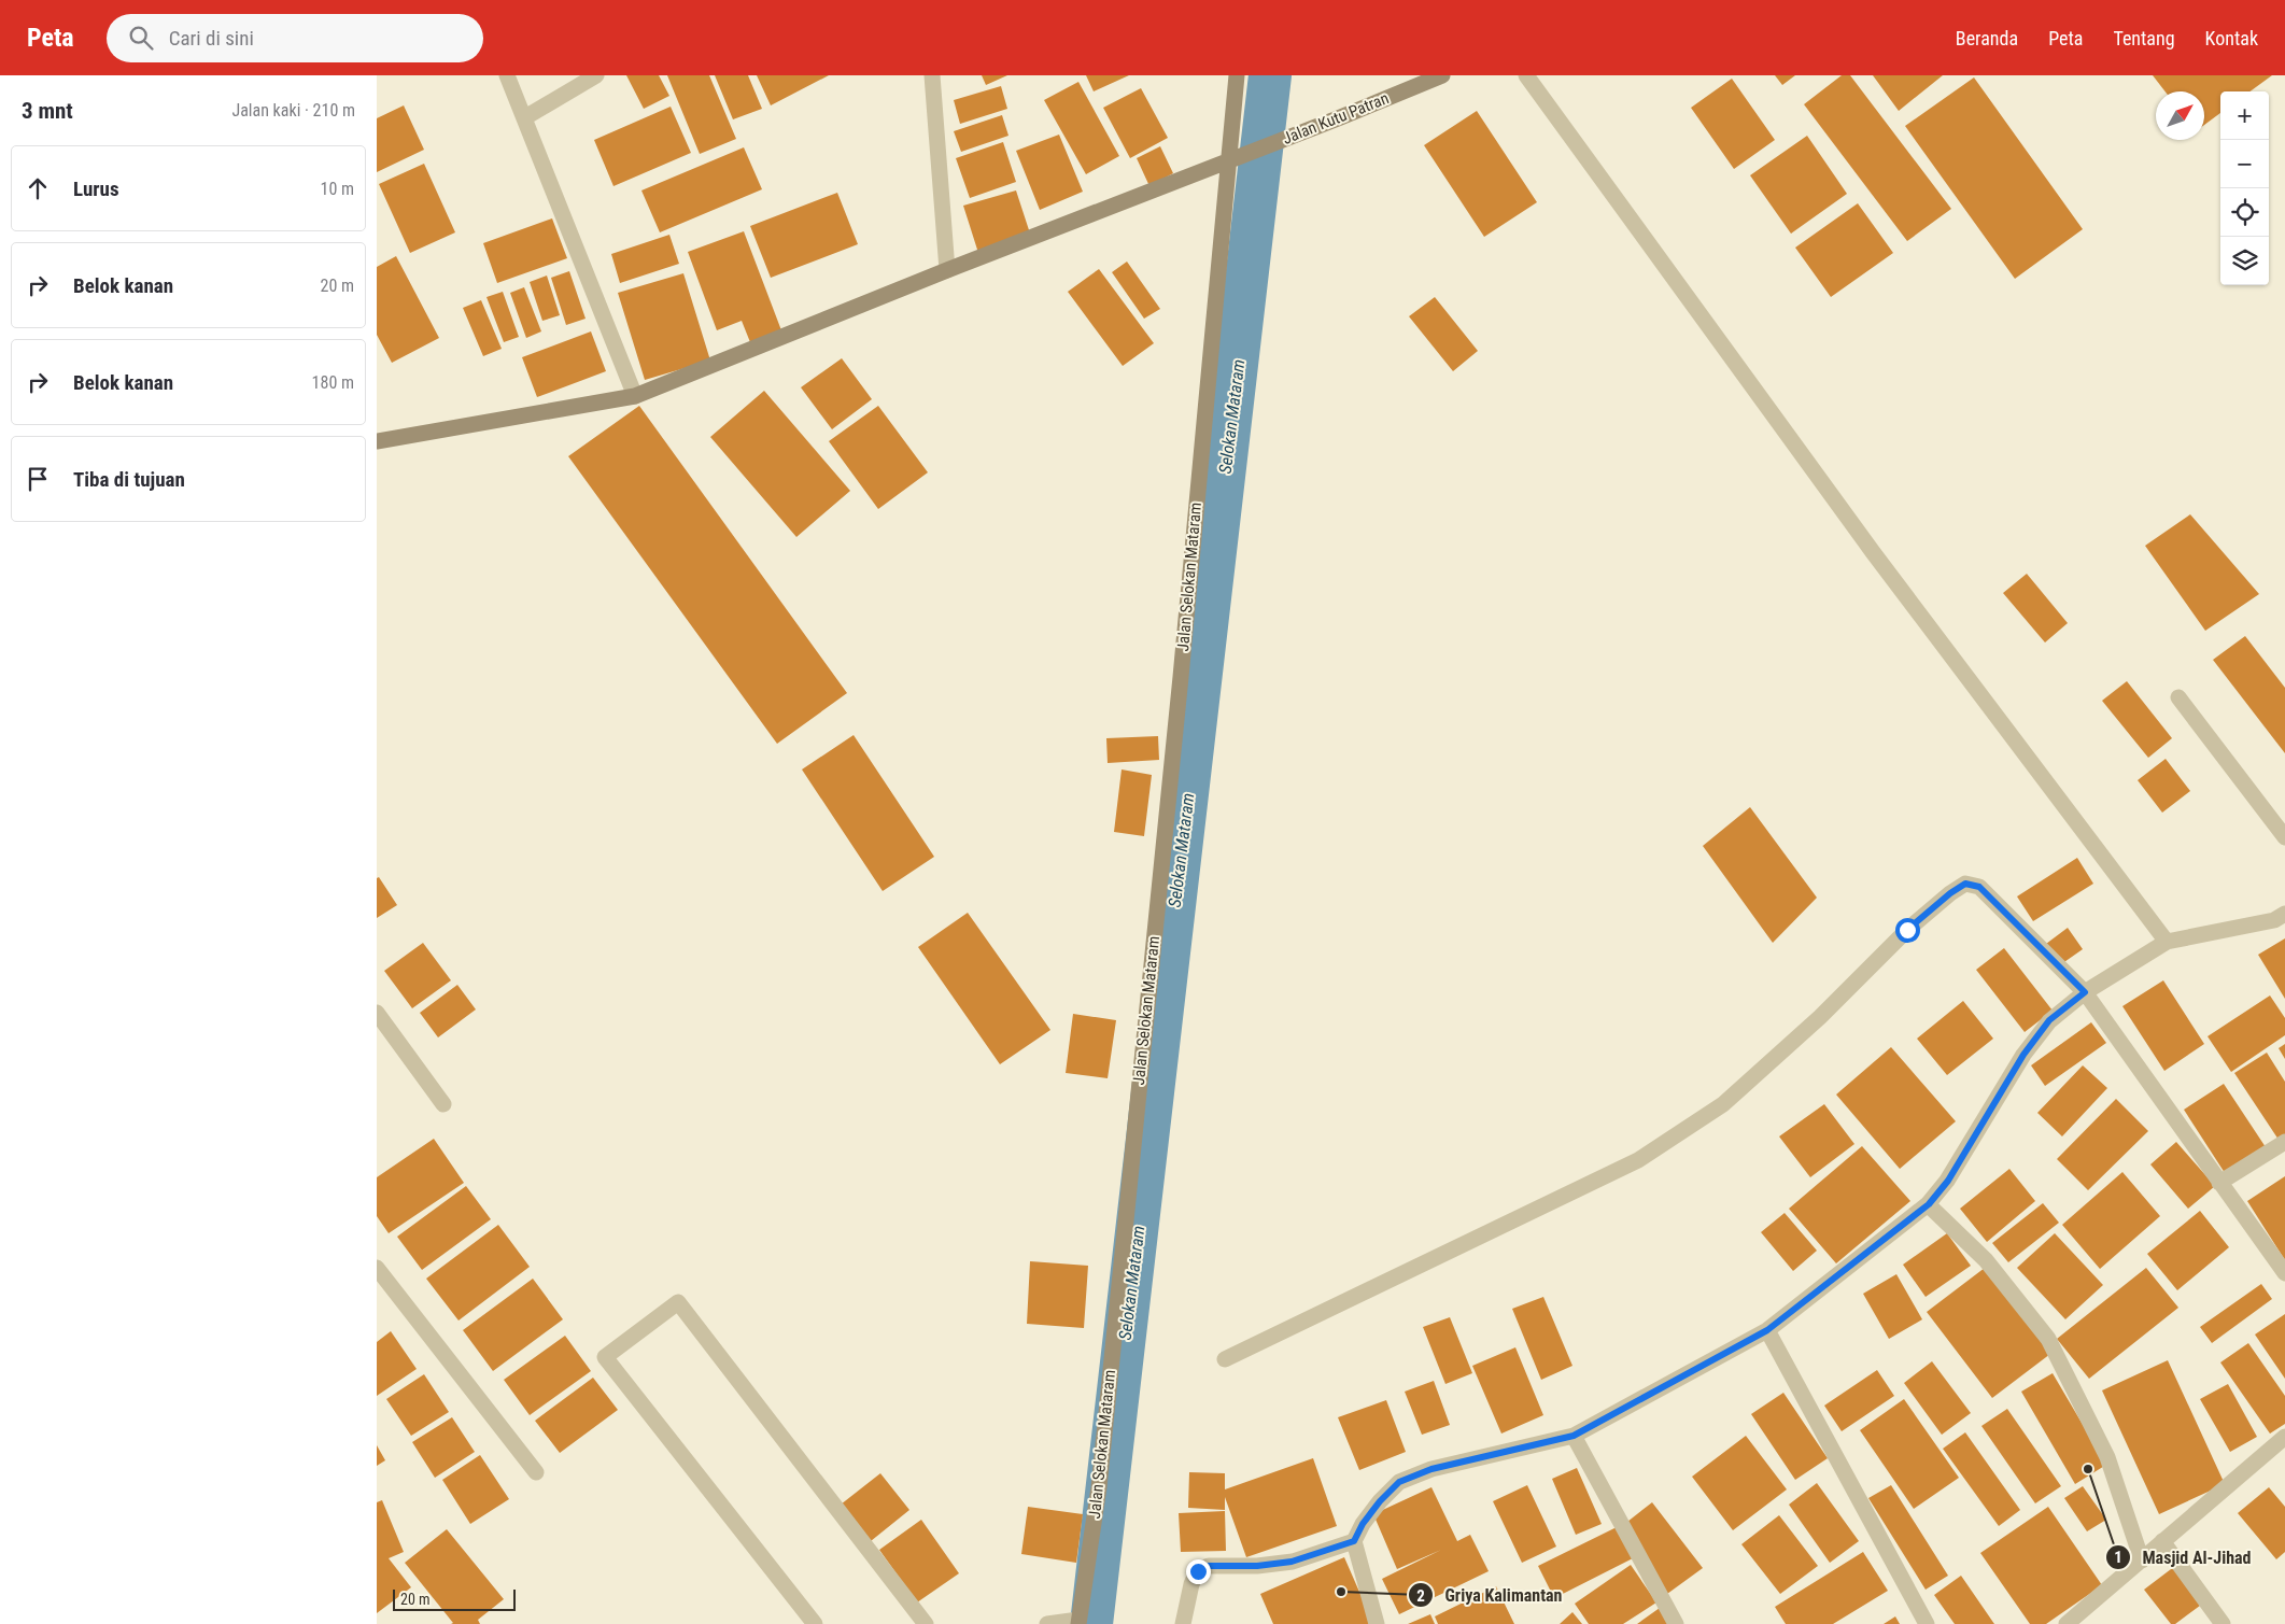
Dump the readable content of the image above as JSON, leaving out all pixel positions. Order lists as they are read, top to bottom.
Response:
{
  "streets": {
    "street": ["Jalan Kutu Patran", "Jalan Selokan Mataram"]
  },
  "crossings": [
    ["Jalan Kutu Patran", "Jalan Selokan Mataram"]
  ],
  "water": ["Selokan Mataram"],
  "places": ["Masjid Al-Jihad", "Griya Kalimantan"],
  "scale_bar": "20 m",
  "north": "top right",
  "page": {
    "header": "Peta",
    "search": "Cari di sini",
    "nav": [
      "Beranda",
      "Peta",
      "Tentang",
      "Kontak"
    ],
    "heading": ["3 mnt", "Jalan kaki · 210 m"],
    "map_buttons": ["+", "−"],
    "list": [
      ["Lurus", "10 m"],
      ["Belok kanan", "20 m"],
      ["Belok kanan", "180 m"],
      "Tiba di tujuan"
    ],
    "scale": "20 m"
  }
}
